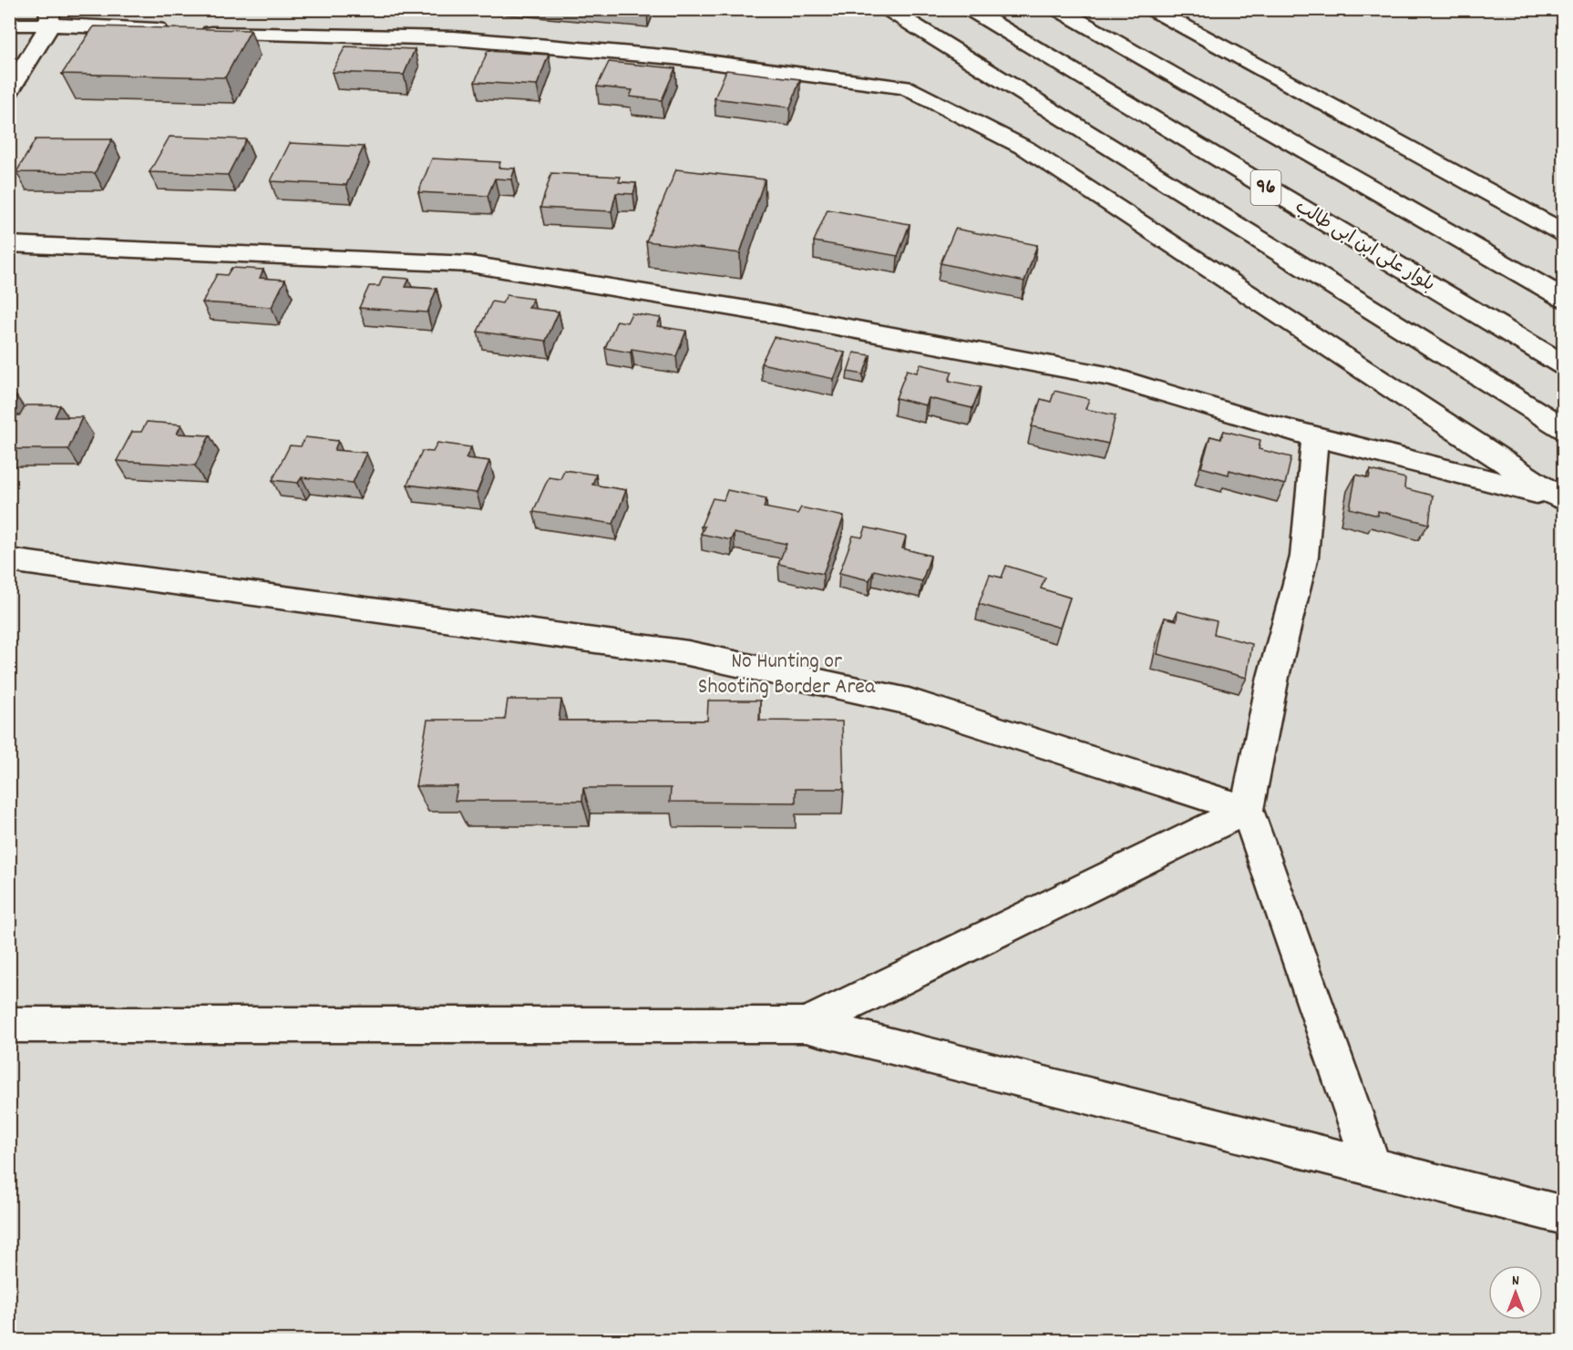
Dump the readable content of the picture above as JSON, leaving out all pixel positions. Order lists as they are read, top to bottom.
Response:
{
  "streets": {
    "street": ["96", "بلوار علی ابن ابی طالب"]
  },
  "parks": ["No Hunting or Shooting Border Area"],
  "north": "top"
}
